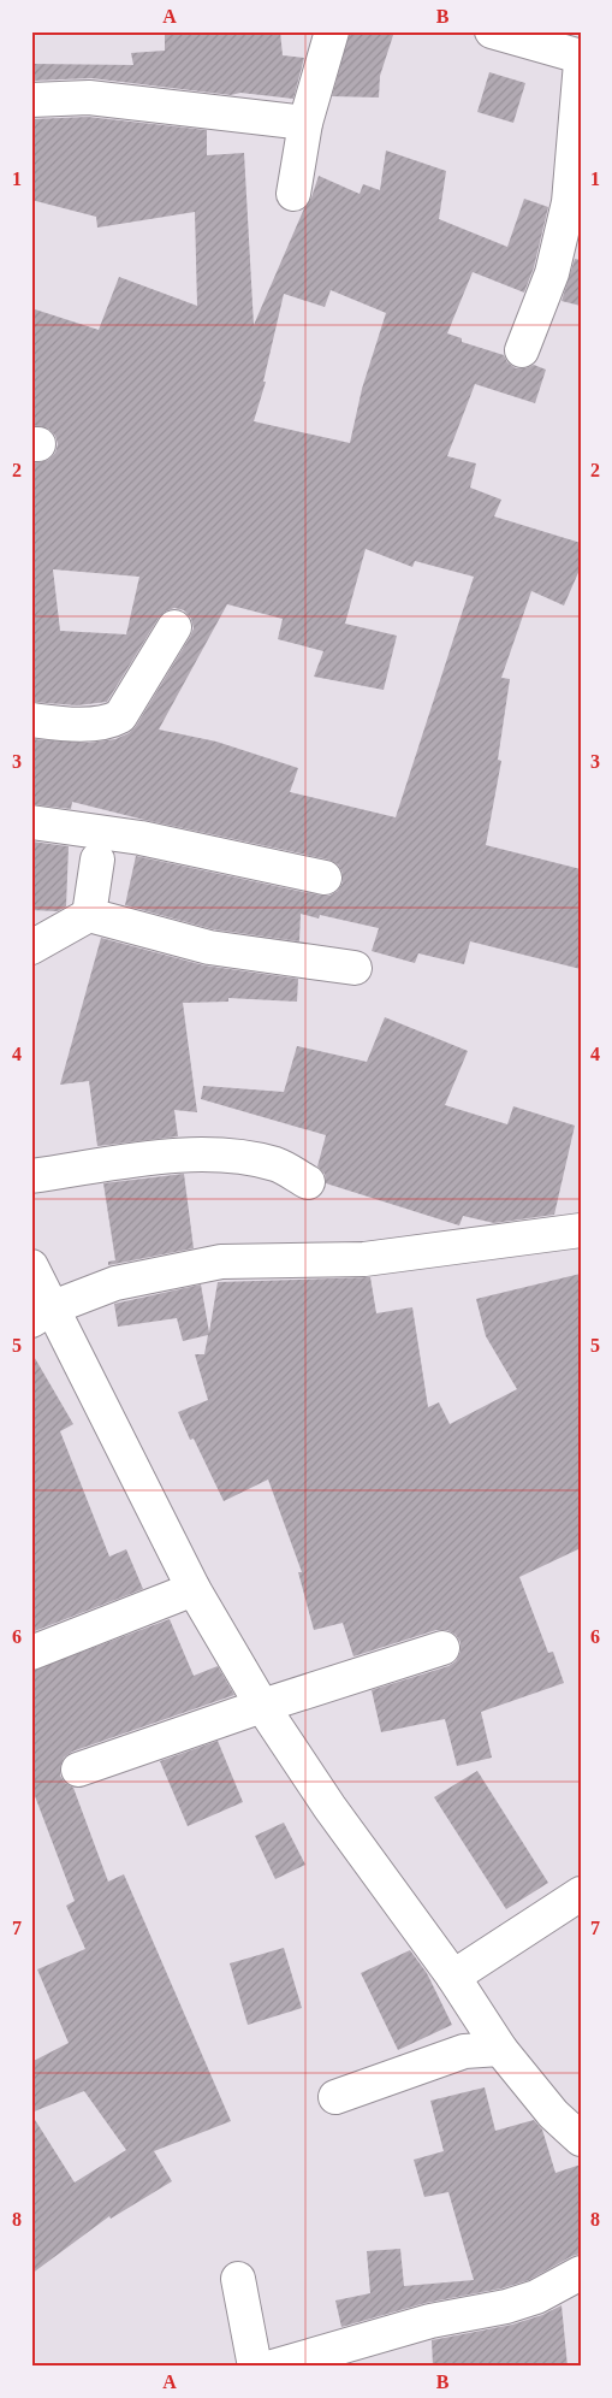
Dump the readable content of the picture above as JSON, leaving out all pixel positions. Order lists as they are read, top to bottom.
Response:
{
  "grid": {
    "columns": ["A", "B"],
    "rows": [
      "1",
      "2",
      "3",
      "4",
      "5",
      "6",
      "7",
      "8"
    ]
  }
}
